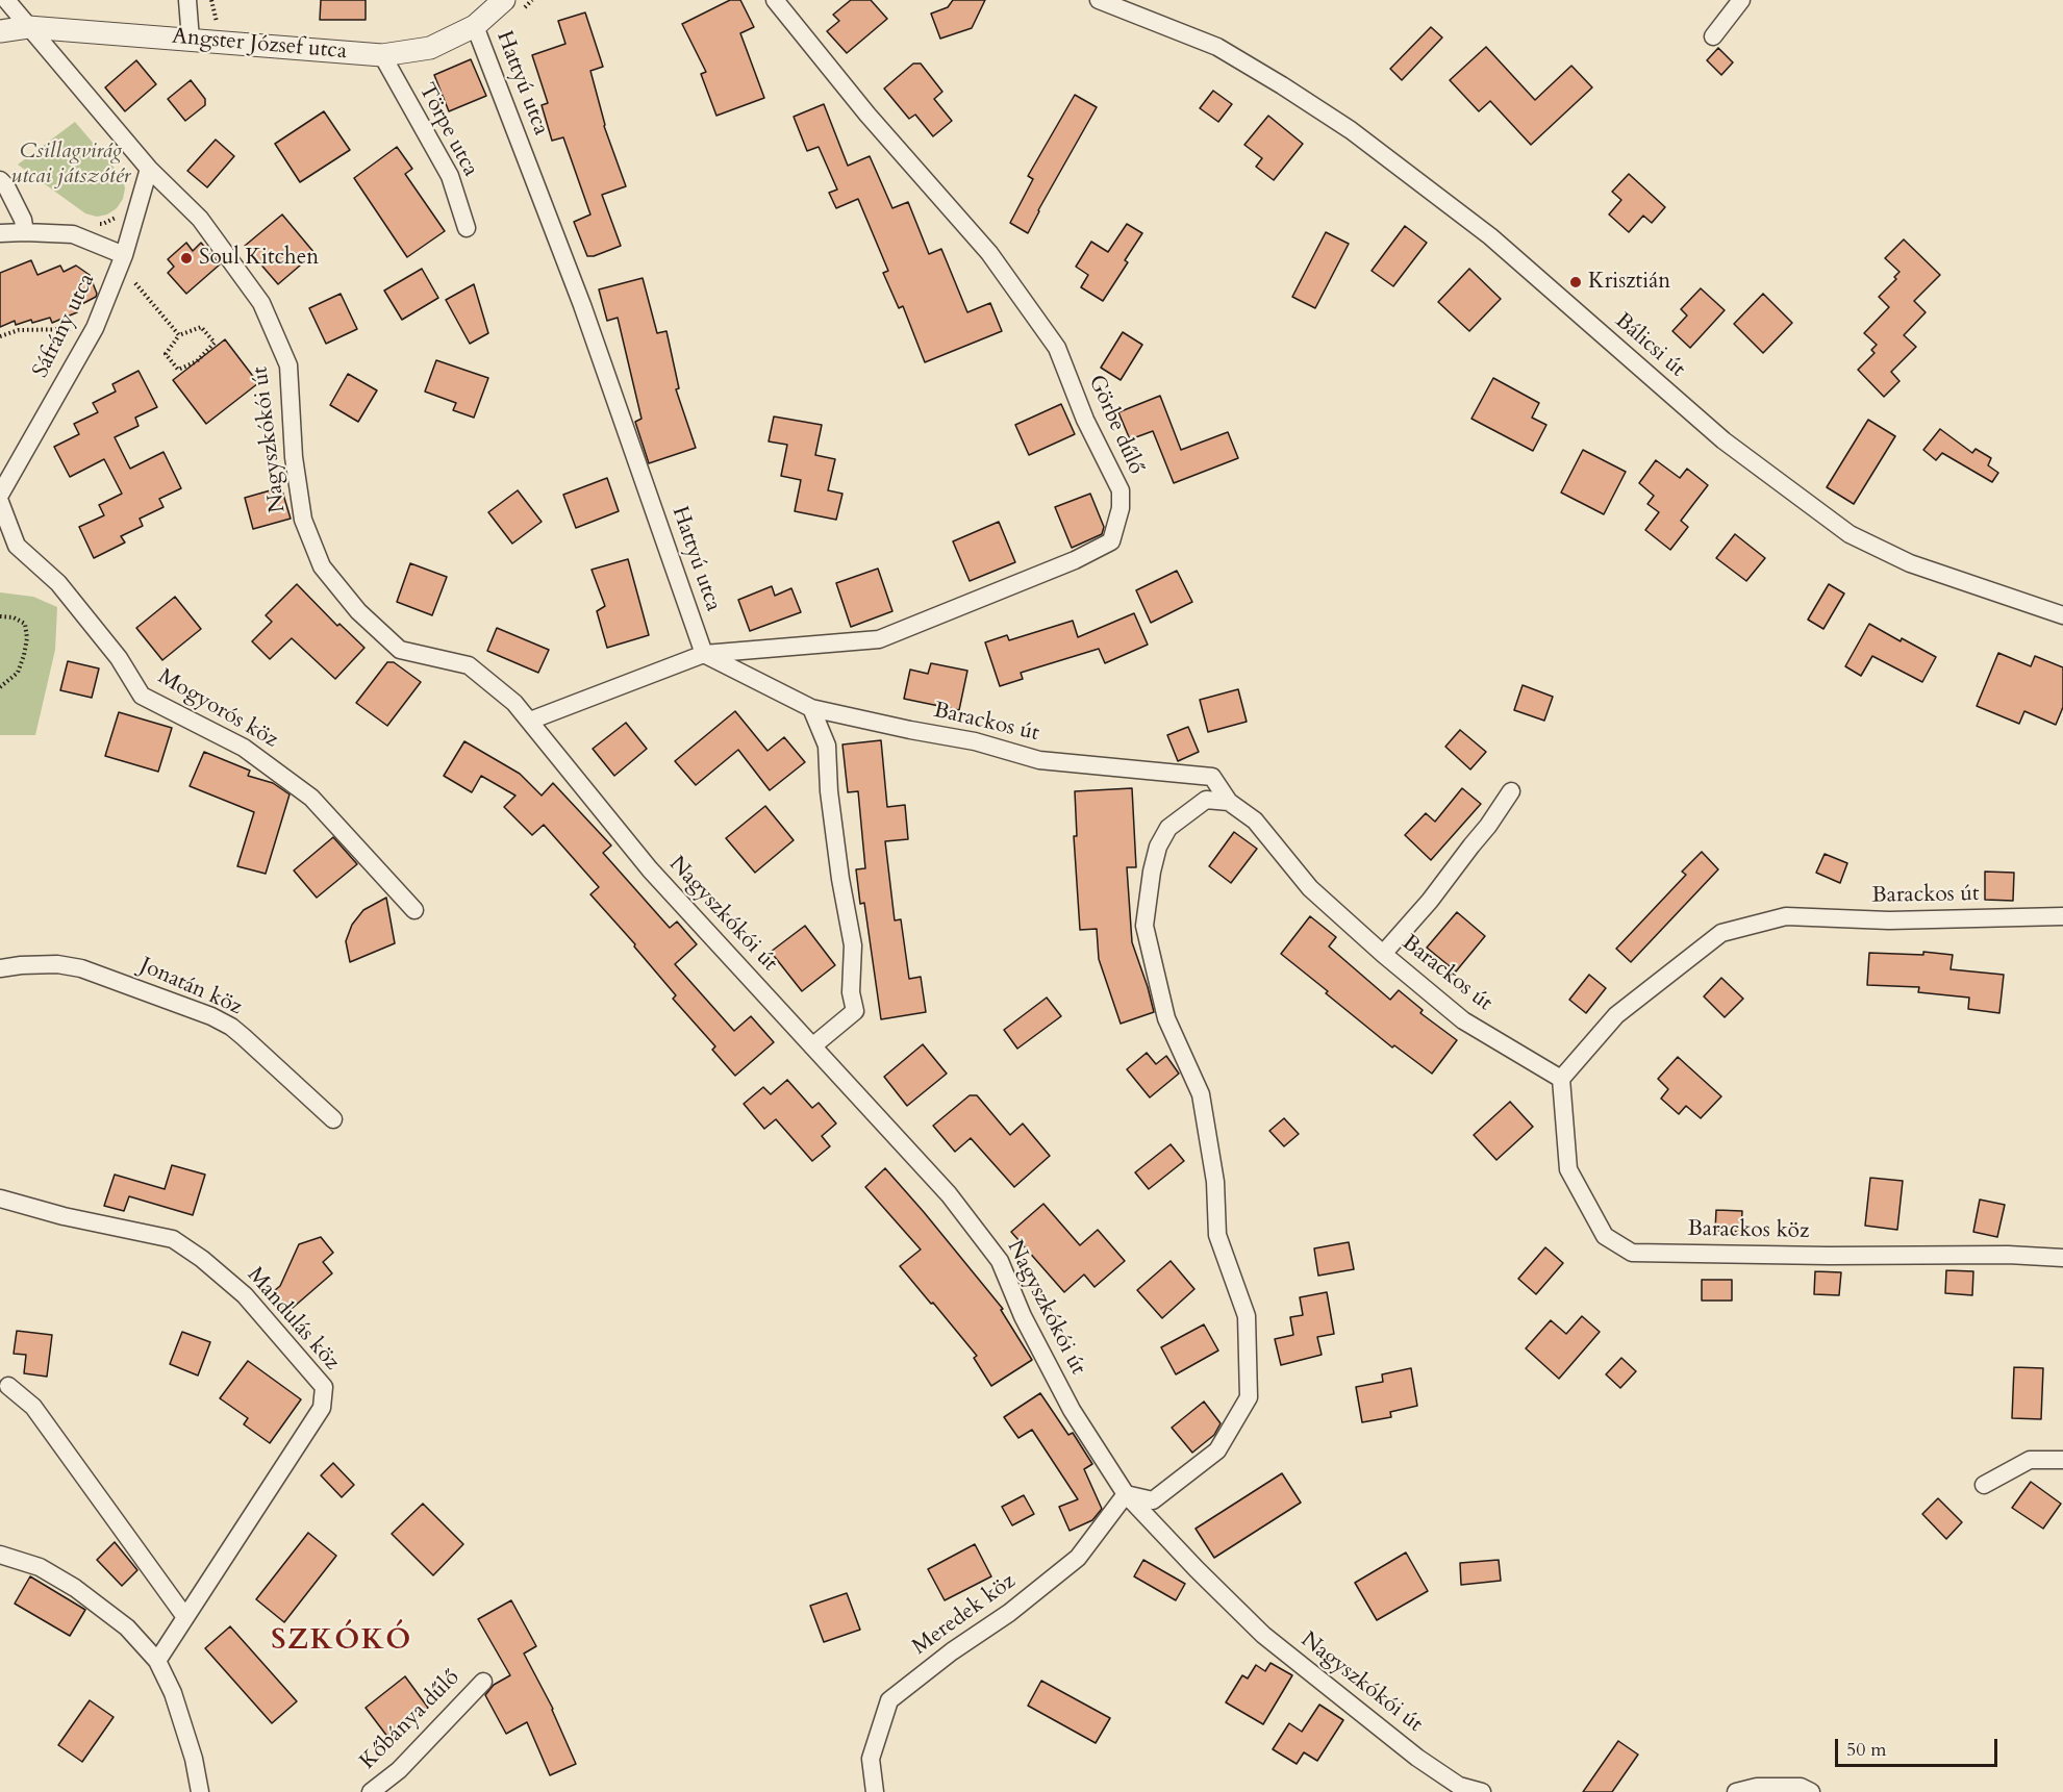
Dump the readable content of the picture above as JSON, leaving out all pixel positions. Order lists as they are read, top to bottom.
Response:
{
  "streets": {
    "street": [
      "Angster József utca",
      "Hattyú utca",
      "Törpe utca",
      "Sáfrány utca",
      "Bálicsi út",
      "Görbe dűlő",
      "Nagyszkókói út",
      "Mogyorós köz",
      "Barackos út",
      "Jonatán köz",
      "Barackos köz",
      "Mandulás köz",
      "Meredek köz",
      "Kőbánya dűlő"
    ]
  },
  "crossings": [
    ["Angster József utca", "Hattyú utca"],
    ["Angster József utca", "Törpe utca"],
    ["Angster József utca", "Nagyszkókói út"],
    ["Hattyú utca", "Görbe dűlő"],
    ["Sáfrány utca", "Nagyszkókói út"],
    ["Nagyszkókói út", "Meredek köz"],
    ["Barackos út", "Barackos köz"]
  ],
  "districts": ["SZKÓKÓ"],
  "parks": ["Csillagvirág utcai játszótér"],
  "places": ["Soul Kitchen", "Krisztián"],
  "scale_bar": "50 m"
}
